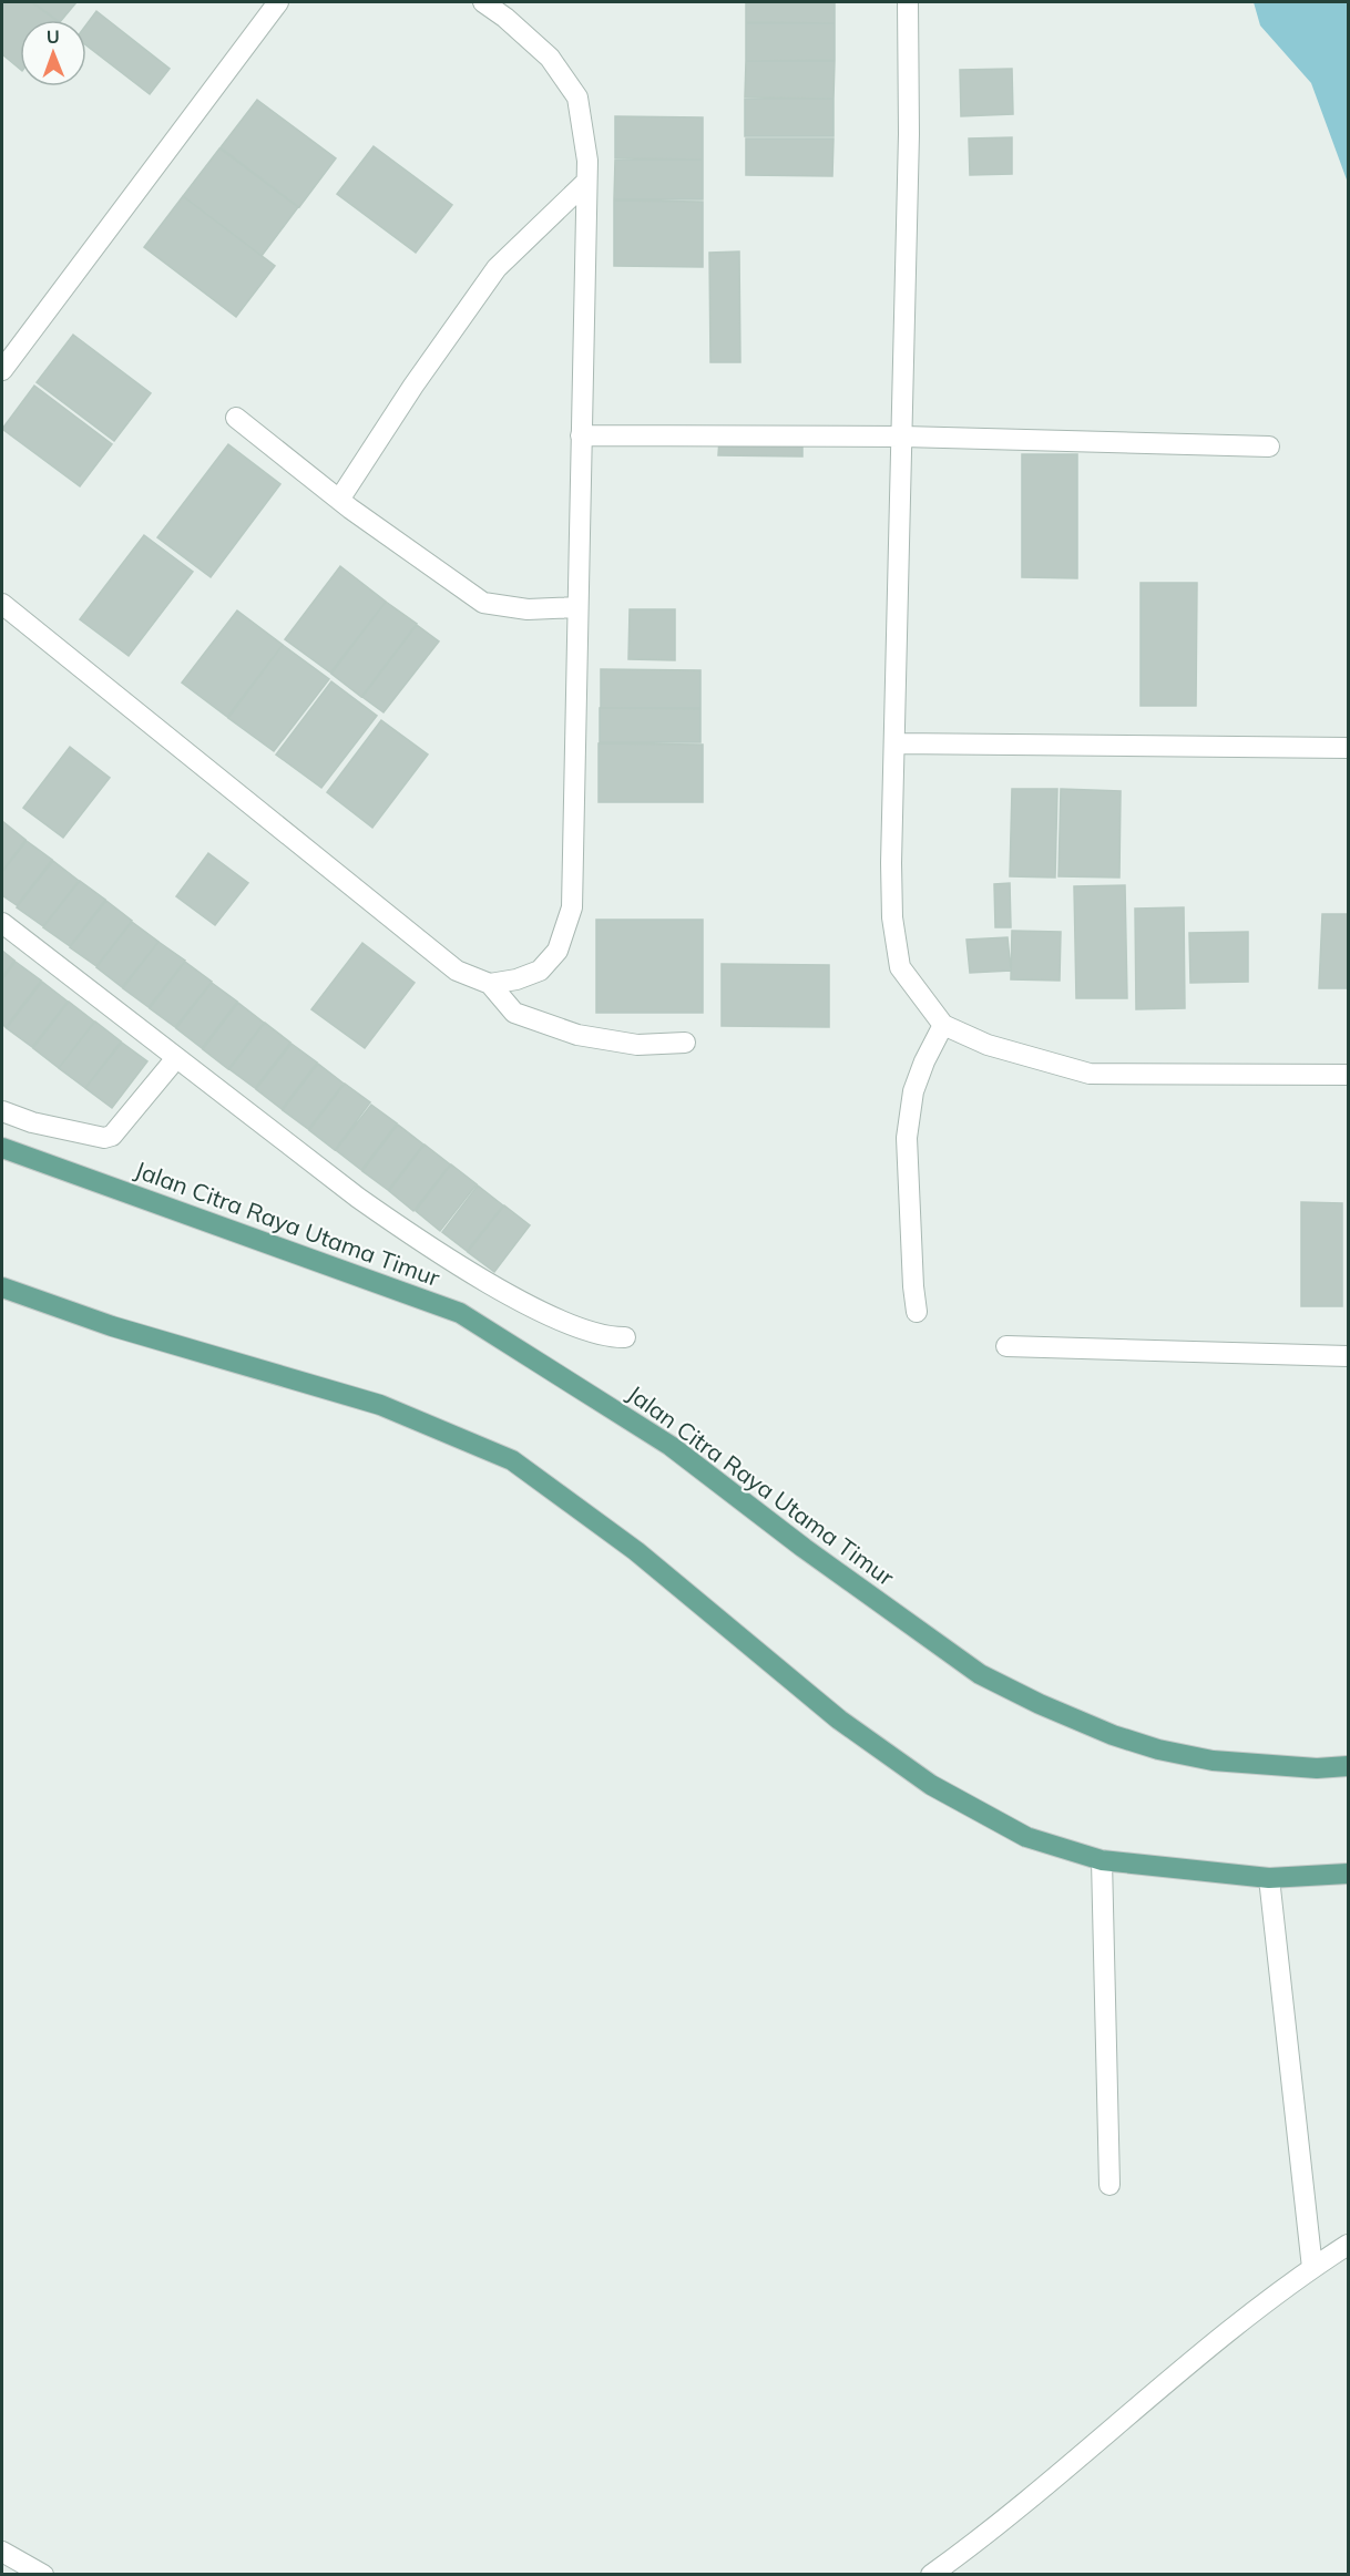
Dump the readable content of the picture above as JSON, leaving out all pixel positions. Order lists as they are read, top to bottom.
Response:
{
  "streets": {
    "main road": ["Jalan Citra Raya Utama Timur"]
  },
  "north": "top"
}
